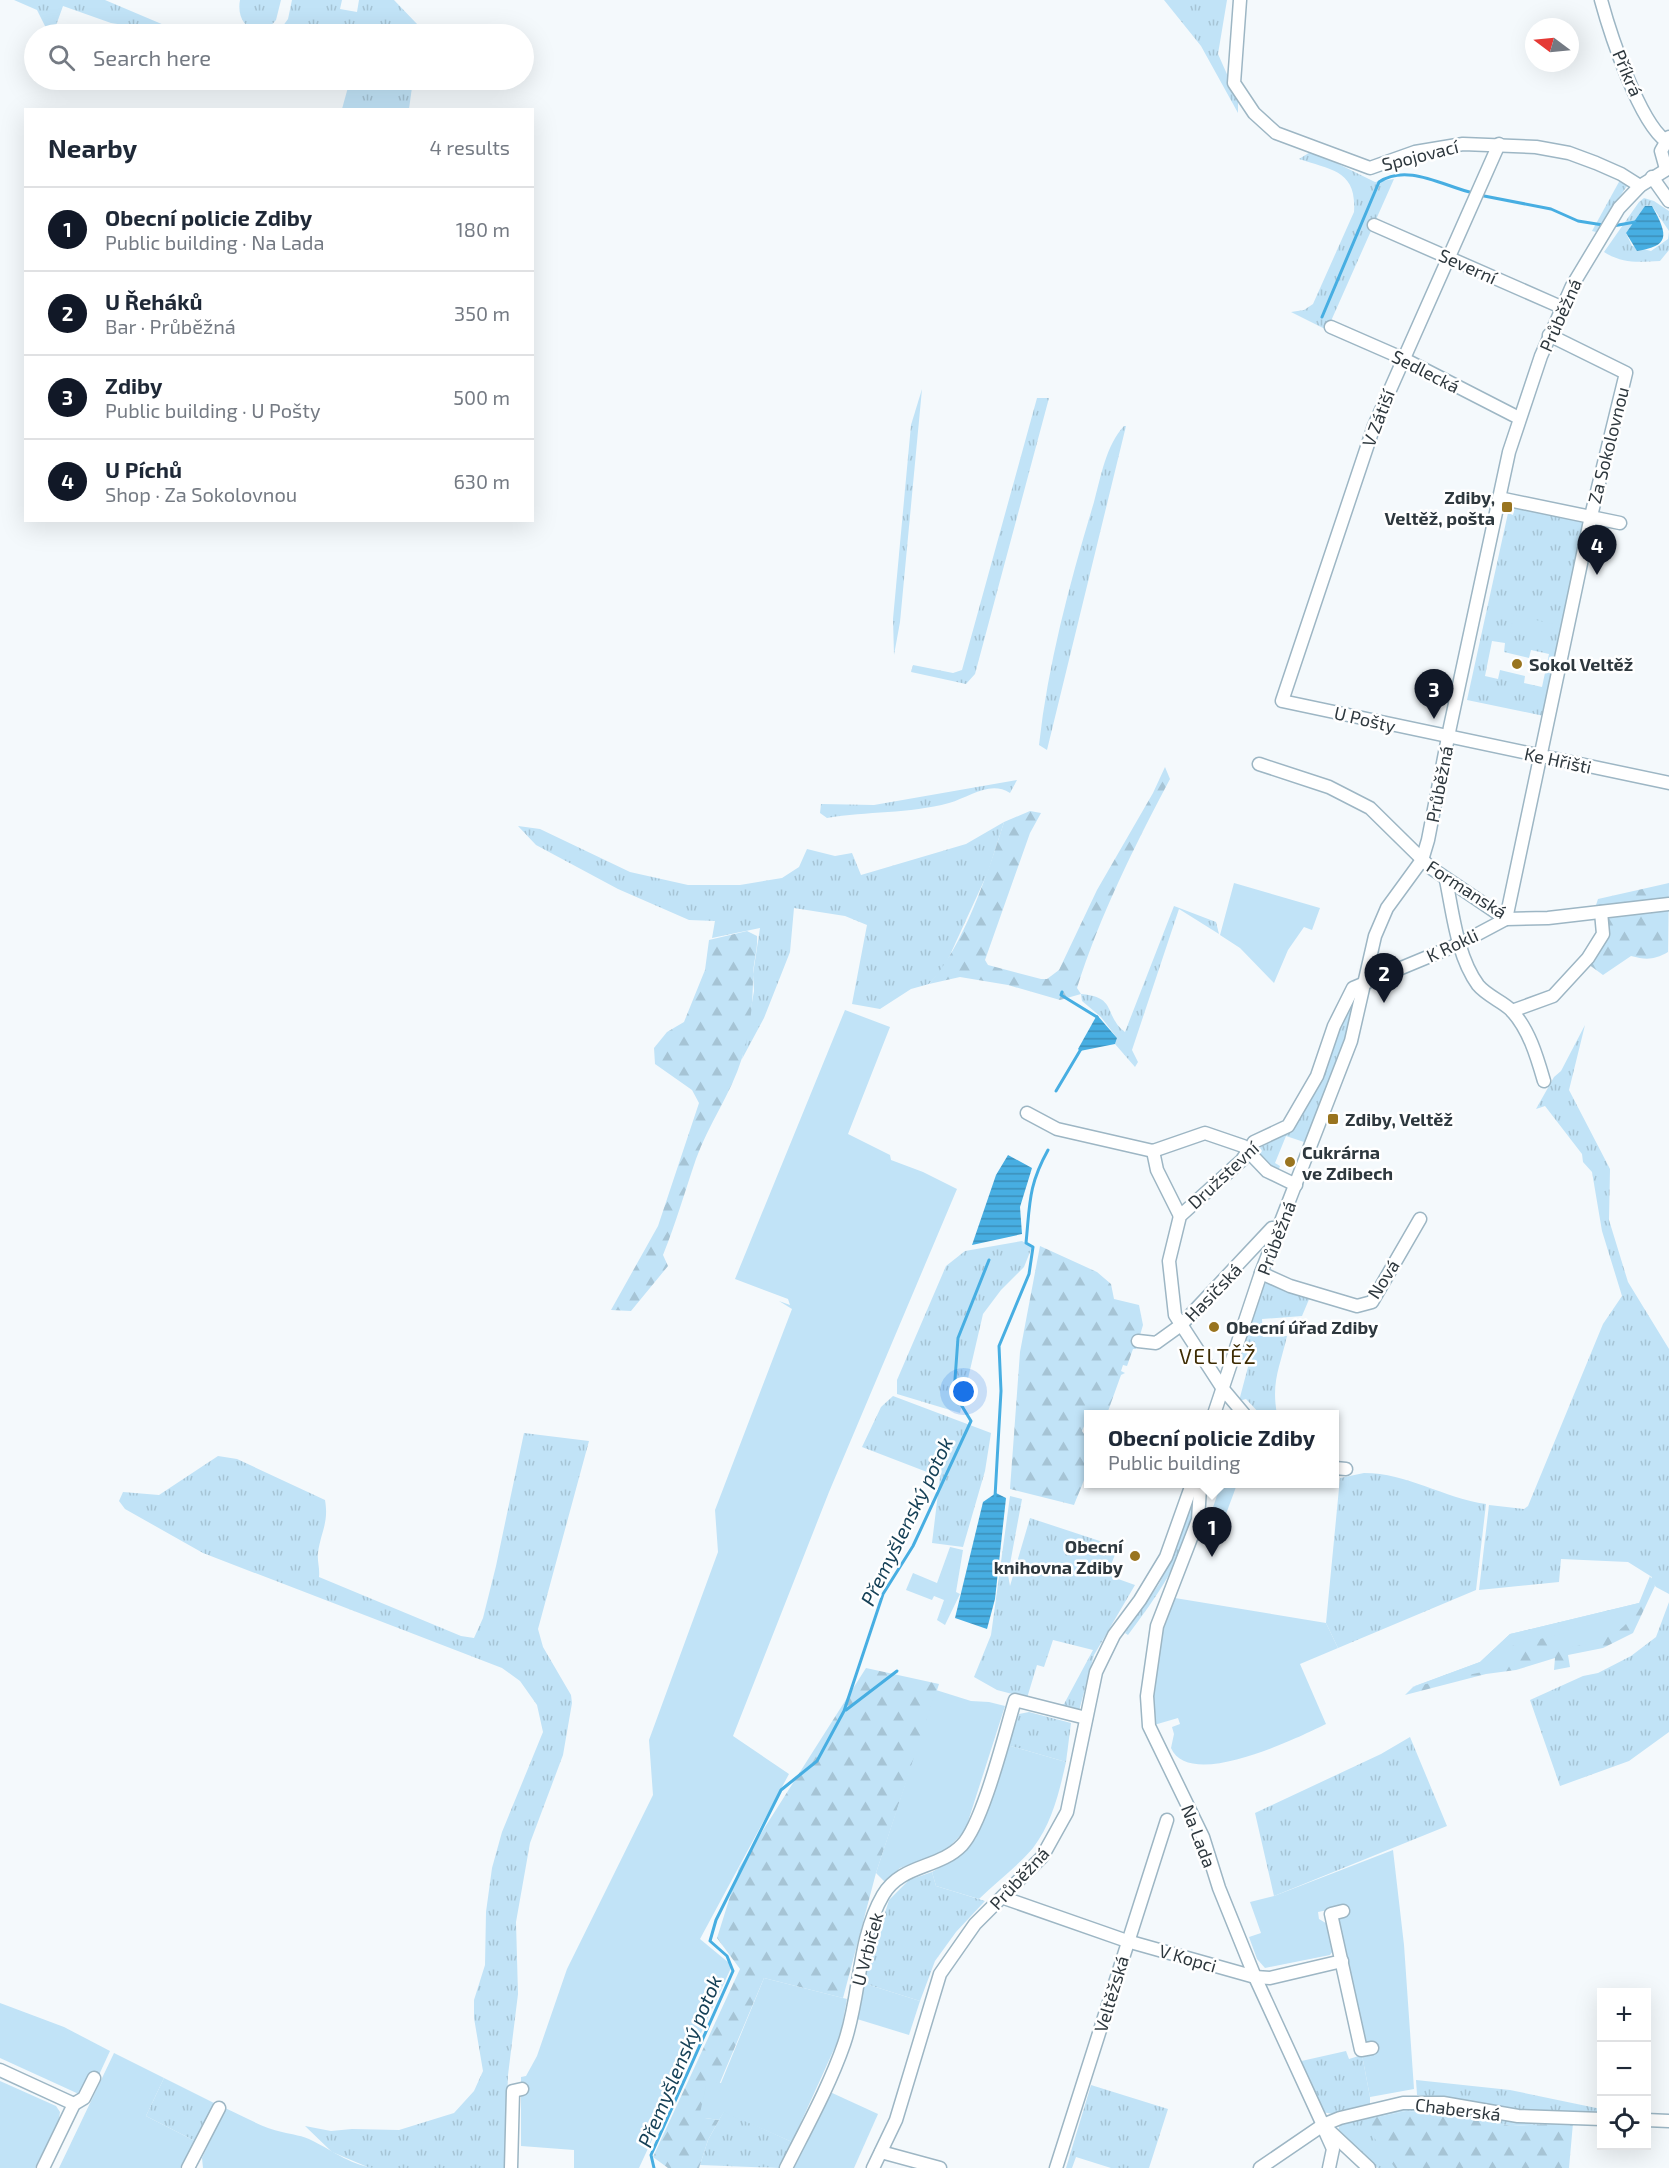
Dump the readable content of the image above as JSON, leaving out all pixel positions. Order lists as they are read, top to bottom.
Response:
{
  "streets": {
    "street": [
      "Příkrá",
      "Spojovací",
      "Severní",
      "Průběžná",
      "Sedlecká",
      "V Zátiší",
      "Za Sokolovnou",
      "U Pošty",
      "Ke Hřišti",
      "Formanská",
      "K Rokli",
      "Družstevní",
      "Nová",
      "Hasičská",
      "Na Lada",
      "U Vrbiček",
      "V Kopci",
      "Veltěžská",
      "Chaberská"
    ]
  },
  "crossings": [
    ["Spojovací", "Průběžná"],
    ["Spojovací", "V Zátiší"],
    ["Severní", "Průběžná"],
    ["Severní", "V Zátiší"],
    ["Průběžná", "Sedlecká"],
    ["Průběžná", "Za Sokolovnou"],
    ["Průběžná", "U Pošty"],
    ["Průběžná", "Ke Hřišti"],
    ["Průběžná", "Formanská"],
    ["Průběžná", "K Rokli"],
    ["Průběžná", "Družstevní"],
    ["Průběžná", "Nová"],
    ["Průběžná", "Hasičská"],
    ["Průběžná", "U Vrbiček"],
    ["Průběžná", "V Kopci"],
    ["Sedlecká", "V Zátiší"],
    ["V Zátiší", "U Pošty"],
    ["Za Sokolovnou", "Ke Hřišti"],
    ["Za Sokolovnou", "Formanská"],
    ["Za Sokolovnou", "K Rokli"],
    ["U Pošty", "Ke Hřišti"],
    ["Formanská", "K Rokli"],
    ["K Rokli", "Družstevní"],
    ["Družstevní", "Hasičská"],
    ["Na Lada", "V Kopci"],
    ["Na Lada", "Chaberská"],
    ["V Kopci", "Veltěžská"]
  ],
  "districts": ["VELTĚŽ"],
  "water": ["Přemyšlenský potok"],
  "places": {
    "transit": ["Zdiby, Veltěž, pošta", "Zdiby, Veltěž"],
    "other": [
      "Sokol Veltěž",
      "Cukrárna ve Zdibech",
      "Obecní úřad Zdiby",
      "Obecní knihovna Zdiby"
    ]
  },
  "north": "left",
  "page": {
    "search": "Search here",
    "heading": ["Nearby", "4 results"],
    "list": [
      {
        "mark": "1",
        "name": "Obecní policie Zdiby",
        "note": "Public building · Na Lada",
        "value": "180 m"
      },
      {
        "mark": "2",
        "name": "U Řeháků",
        "note": "Bar · Průběžná",
        "value": "350 m"
      },
      {
        "mark": "3",
        "name": "Zdiby",
        "note": "Public building · U Pošty",
        "value": "500 m"
      },
      {
        "mark": "4",
        "name": "U Píchů",
        "note": "Shop · Za Sokolovnou",
        "value": "630 m"
      }
    ],
    "pins": [
      "4",
      "3",
      "2",
      "1"
    ],
    "popup": ["Obecní policie Zdiby", "Public building"],
    "map_buttons": ["+", "−"]
  }
}
